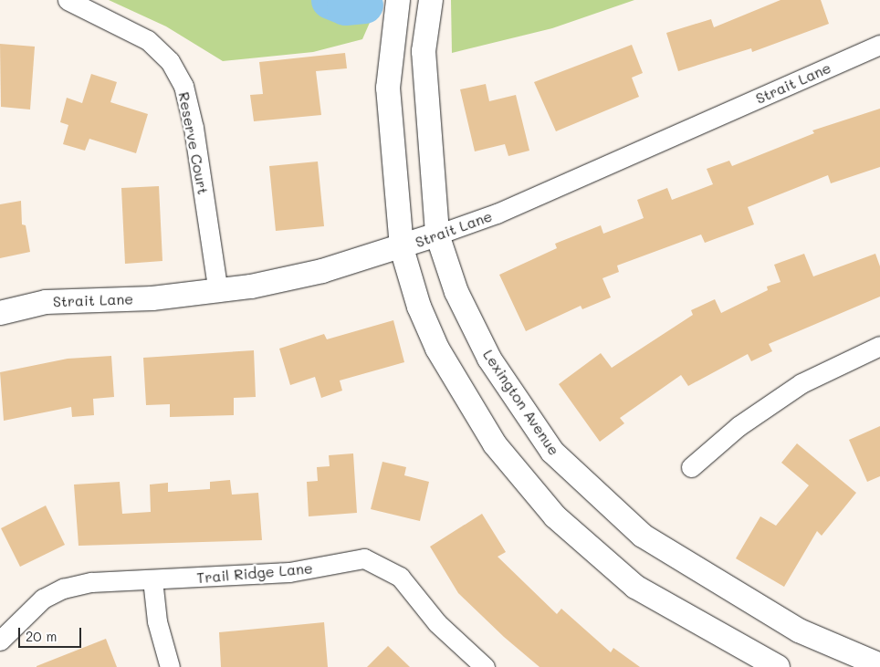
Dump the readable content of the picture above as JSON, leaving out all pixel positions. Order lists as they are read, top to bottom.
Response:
{
  "streets": {
    "street": [
      "Strait Lane",
      "Reserve Court",
      "Lexington Avenue",
      "Trail Ridge Lane"
    ]
  },
  "crossings": [
    ["Strait Lane", "Reserve Court"],
    ["Strait Lane", "Lexington Avenue"]
  ],
  "scale_bar": "20 m"
}
